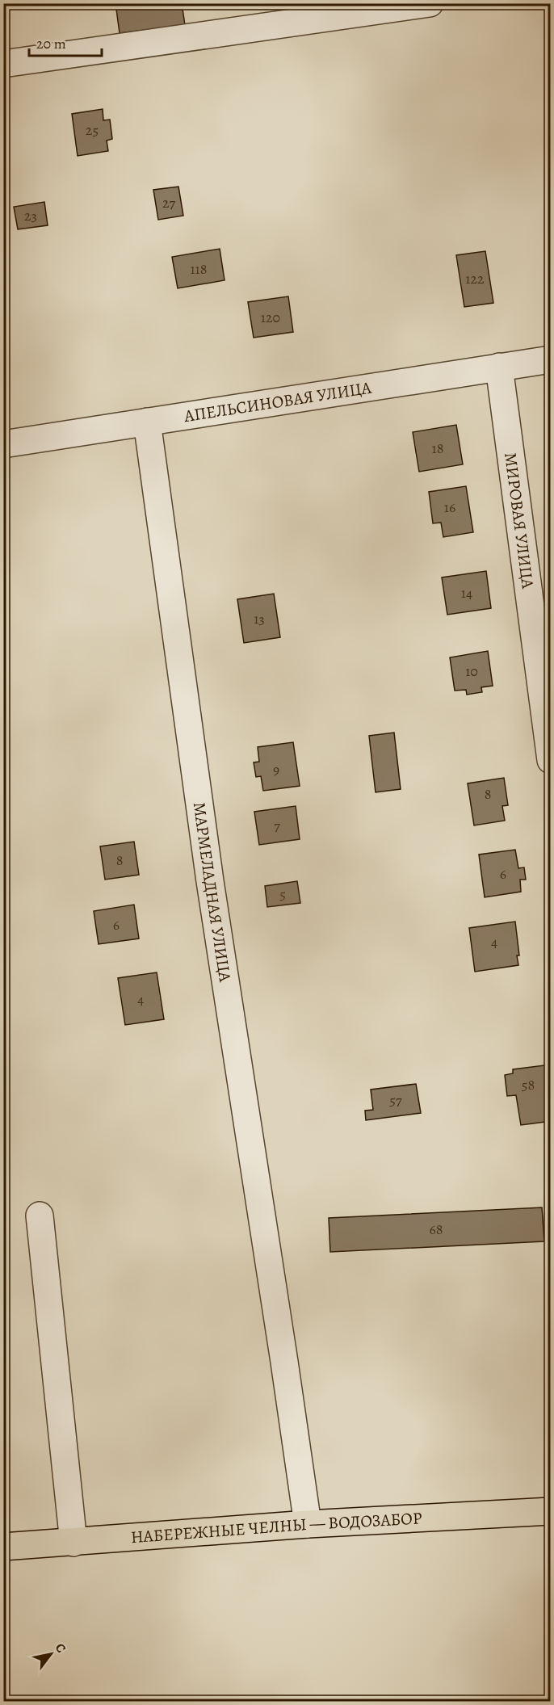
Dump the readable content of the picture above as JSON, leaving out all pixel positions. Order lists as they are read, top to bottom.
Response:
{
  "streets": {
    "main road": ["НАБЕРЕЖНЫЕ ЧЕЛНЫ — ВОДОЗАБОР"],
    "street": ["АПЕЛЬСИНОВАЯ УЛИЦА", "МИРОВАЯ УЛИЦА", "МАРМЕЛАДНАЯ УЛИЦА"]
  },
  "crossings": [
    ["АПЕЛЬСИНОВАЯ УЛИЦА", "МИРОВАЯ УЛИЦА"],
    ["АПЕЛЬСИНОВАЯ УЛИЦА", "МАРМЕЛАДНАЯ УЛИЦА"],
    ["МАРМЕЛАДНАЯ УЛИЦА", "НАБЕРЕЖНЫЕ ЧЕЛНЫ — ВОДОЗАБОР"]
  ],
  "house_numbers": [
    "25",
    "27",
    "23",
    "118",
    "122",
    "120",
    "18",
    "16",
    "14",
    "13",
    "10",
    "9",
    "8",
    "7",
    "8",
    "6",
    "5",
    "6",
    "4",
    "4",
    "58",
    "57",
    "68"
  ],
  "scale_bar": "20 m",
  "north": "top right"
}
